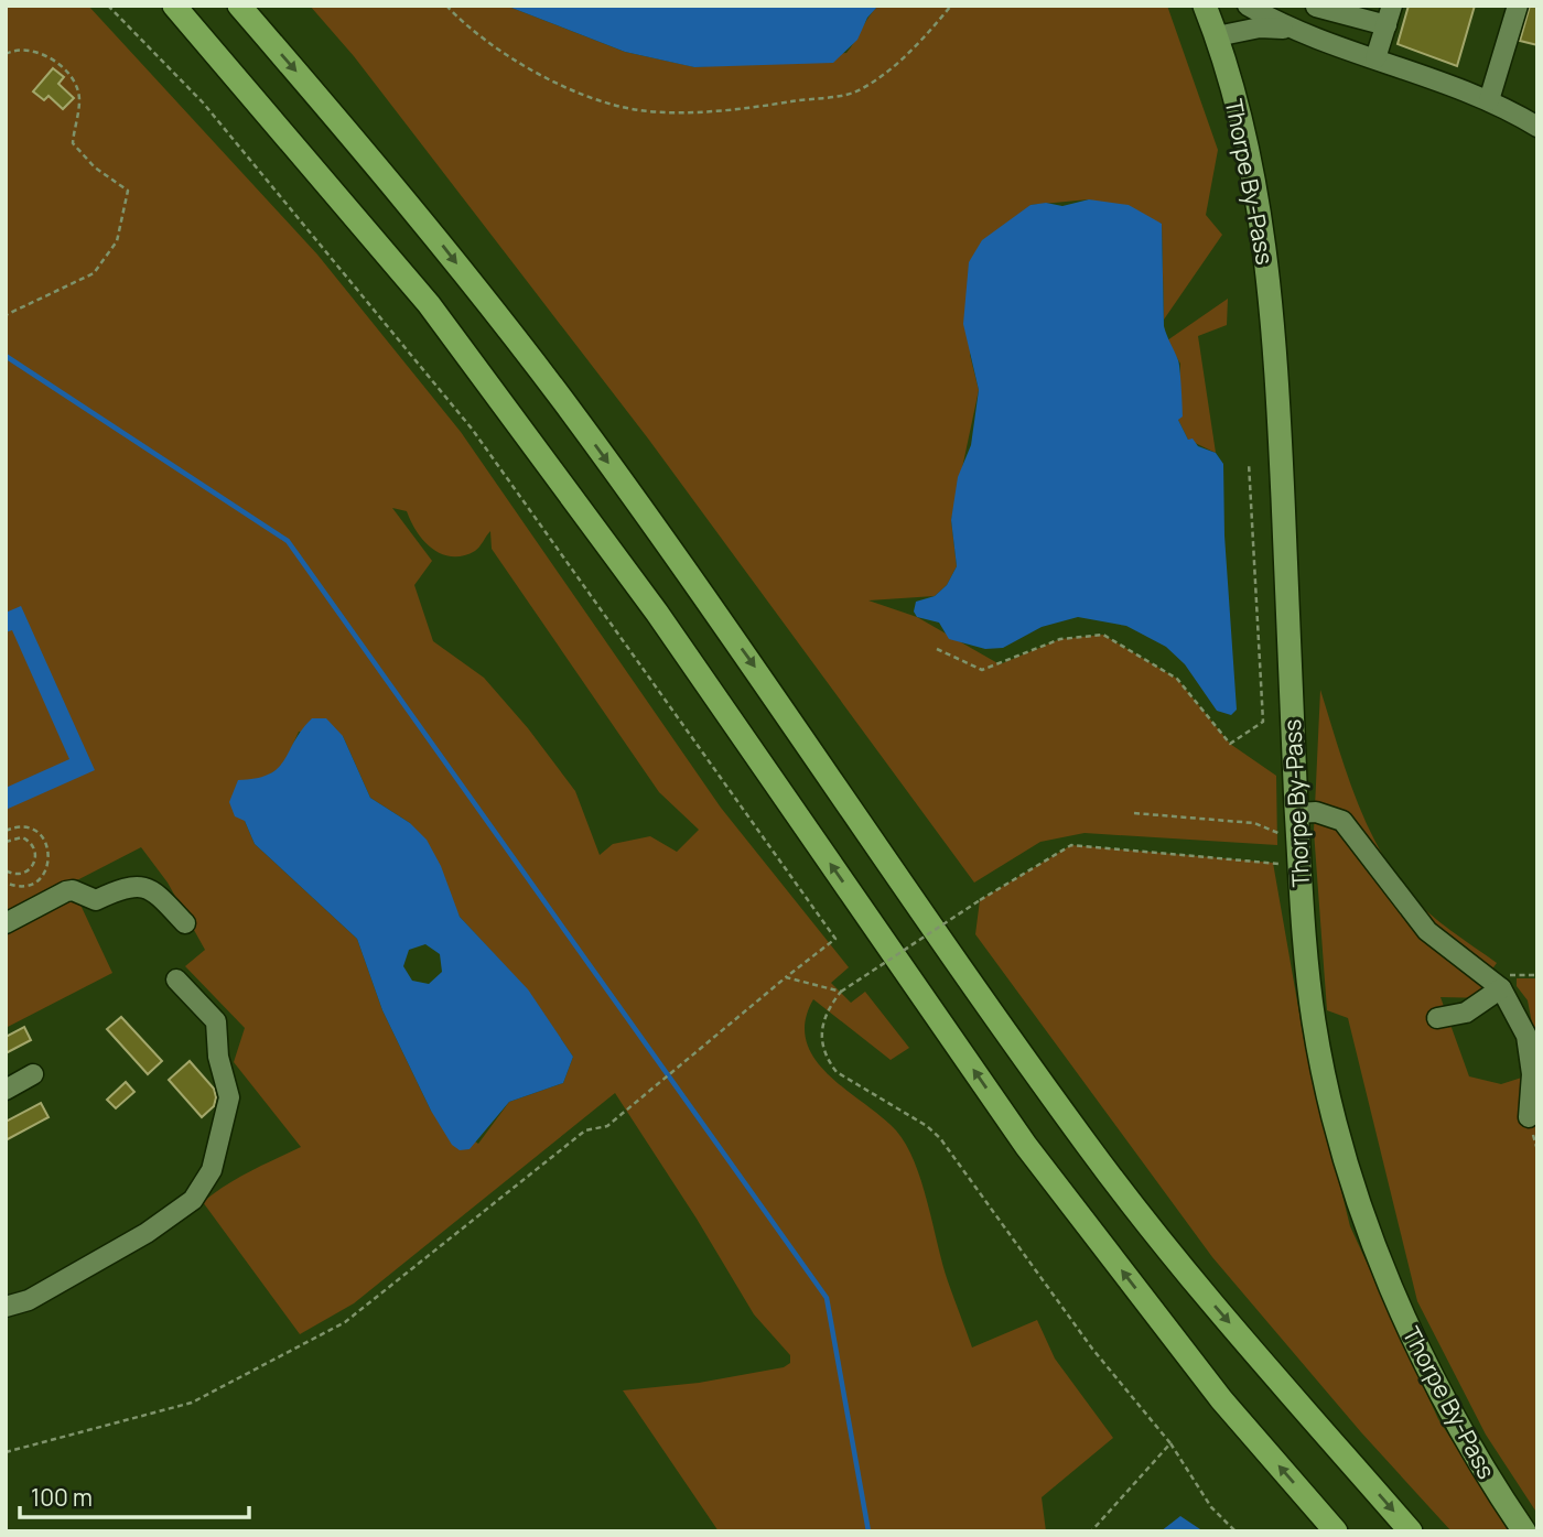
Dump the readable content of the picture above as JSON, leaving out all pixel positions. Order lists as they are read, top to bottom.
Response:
{
  "streets": {
    "main road": ["Thorpe By-Pass"]
  },
  "scale_bar": "100 m"
}
